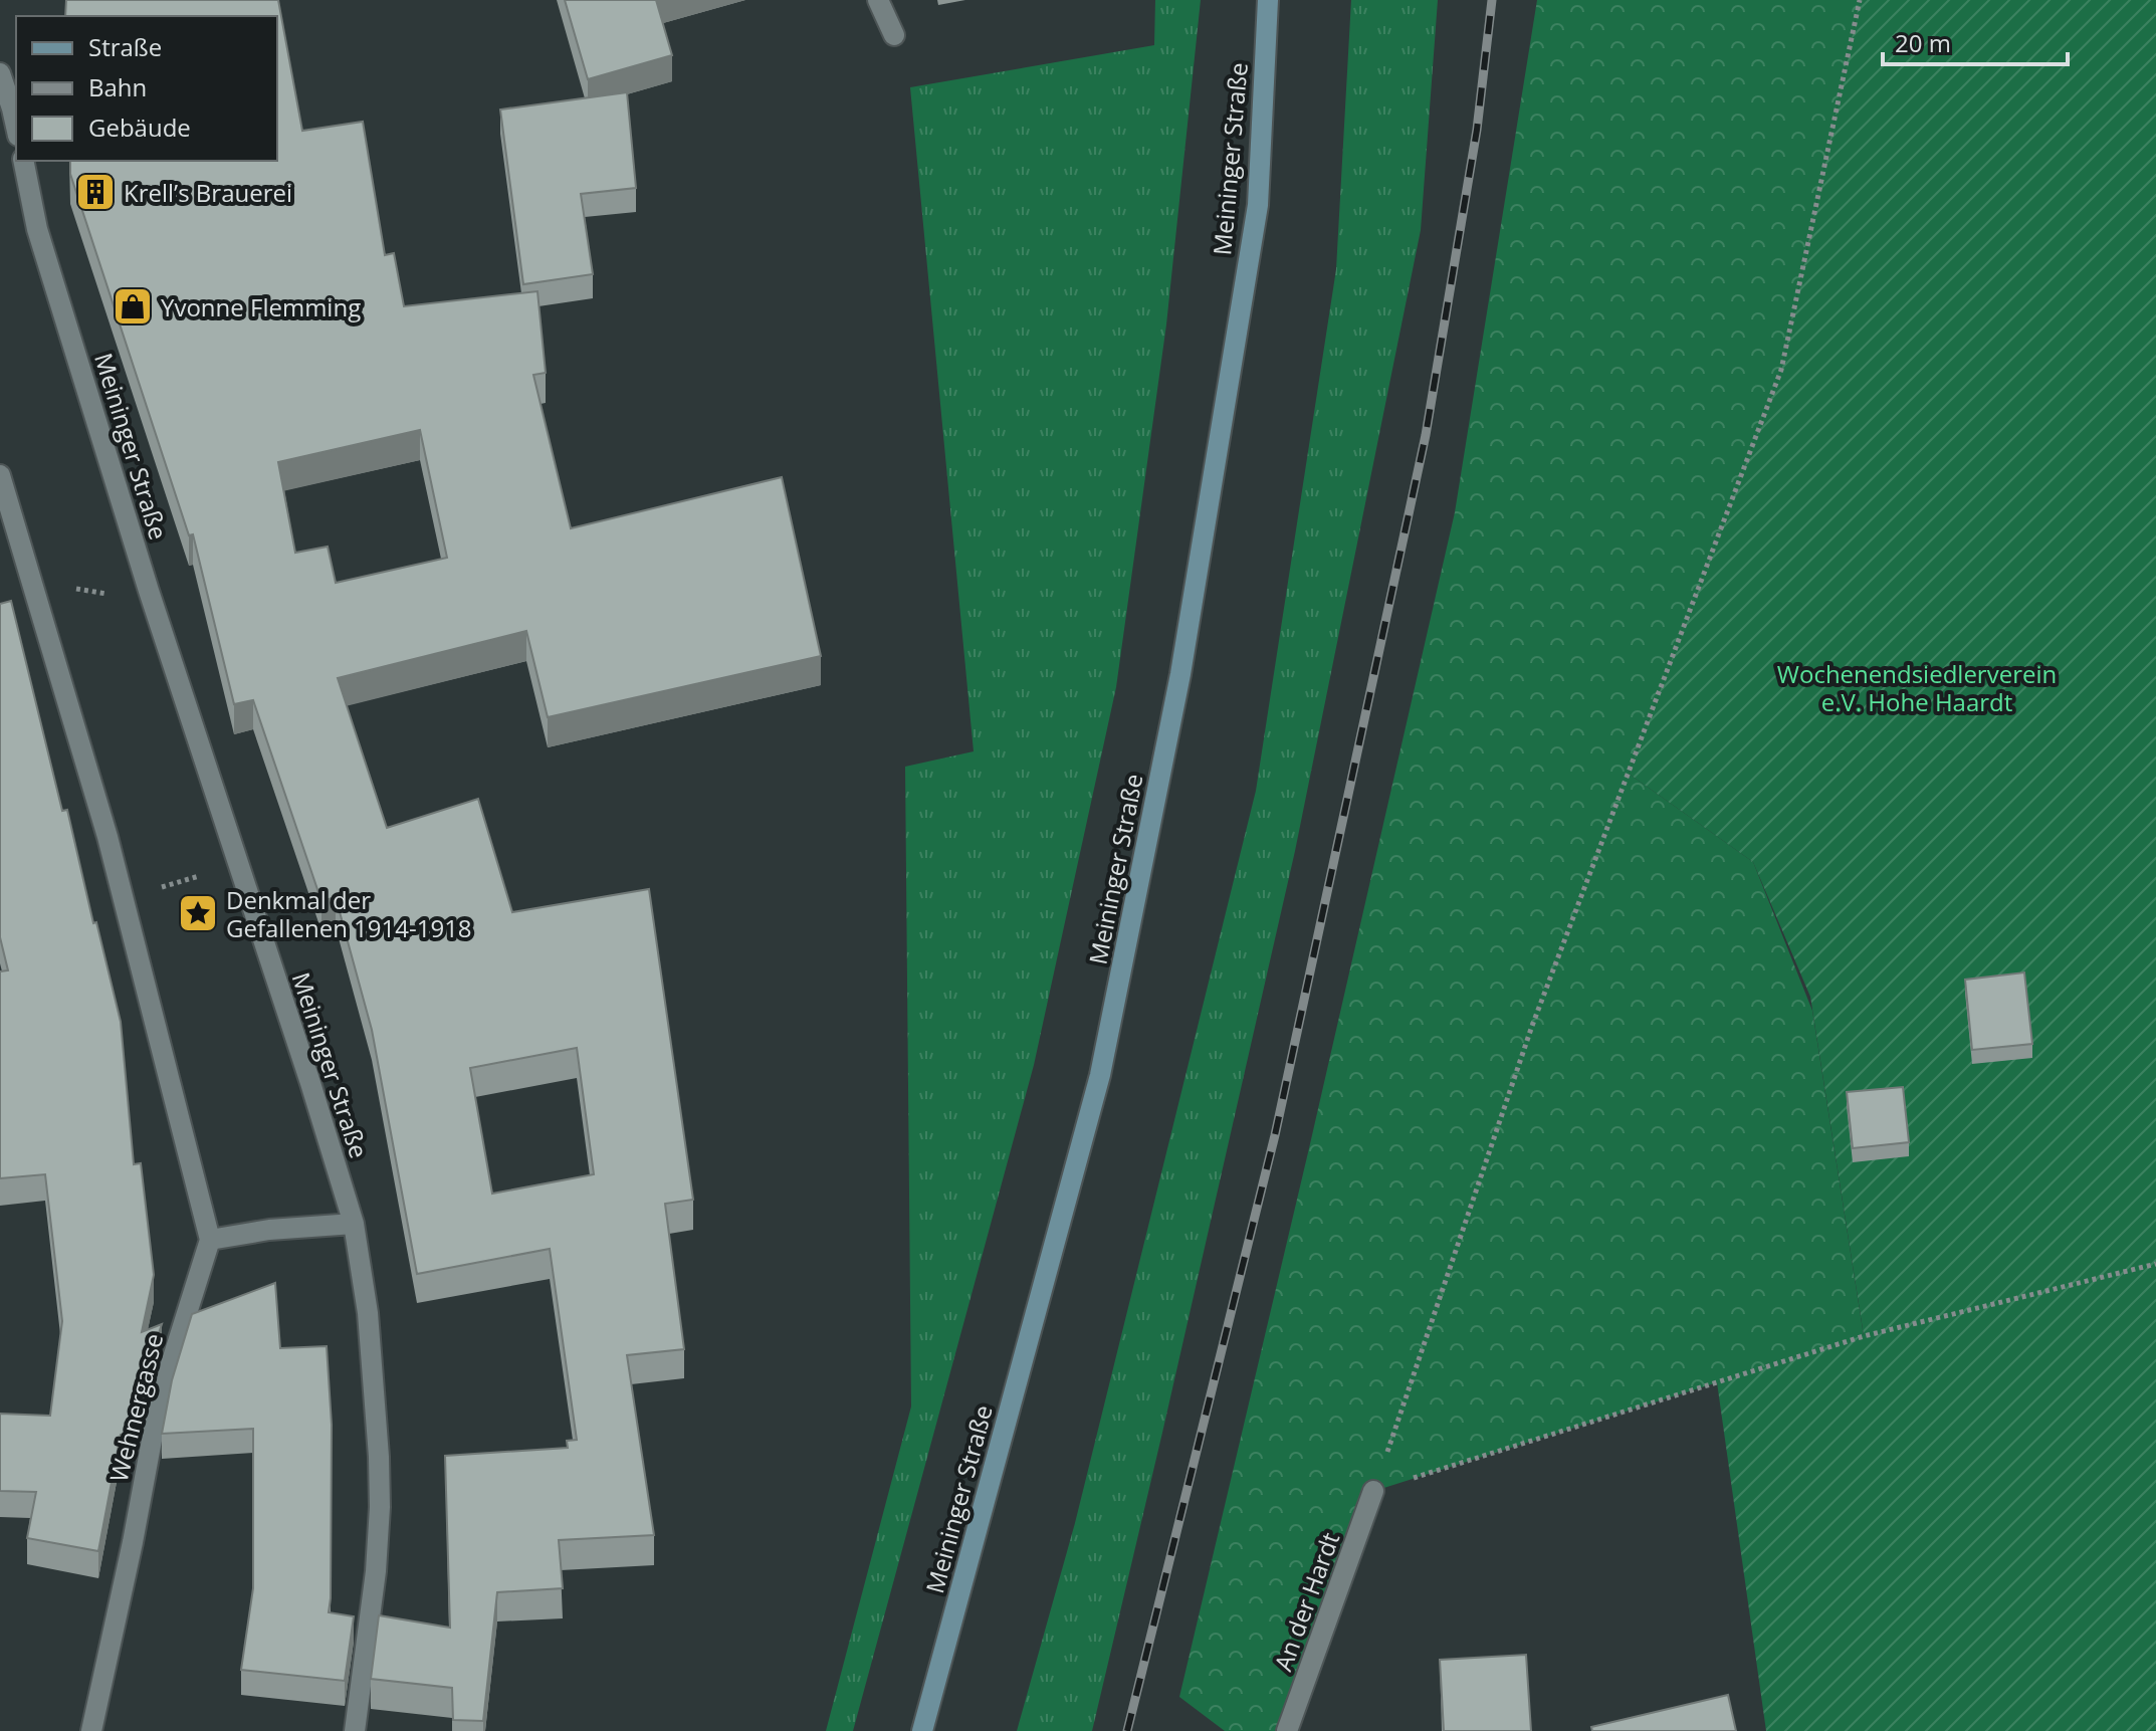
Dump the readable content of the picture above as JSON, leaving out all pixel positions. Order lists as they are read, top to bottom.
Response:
{
  "streets": {
    "main road": ["Meininger Straße"],
    "street": ["Wehnergasse", "An der Hardt"]
  },
  "parks": ["Wochenendsiedlerverein e.V. Hohe Haardt"],
  "places": {
    "building": ["Krell’s Brauerei"],
    "shop": ["Yvonne Flemming"],
    "place": ["Denkmal der Gefallenen 1914-1918"]
  },
  "legend": ["Straße", "Bahn", "Gebäude"],
  "scale_bar": "20 m"
}
